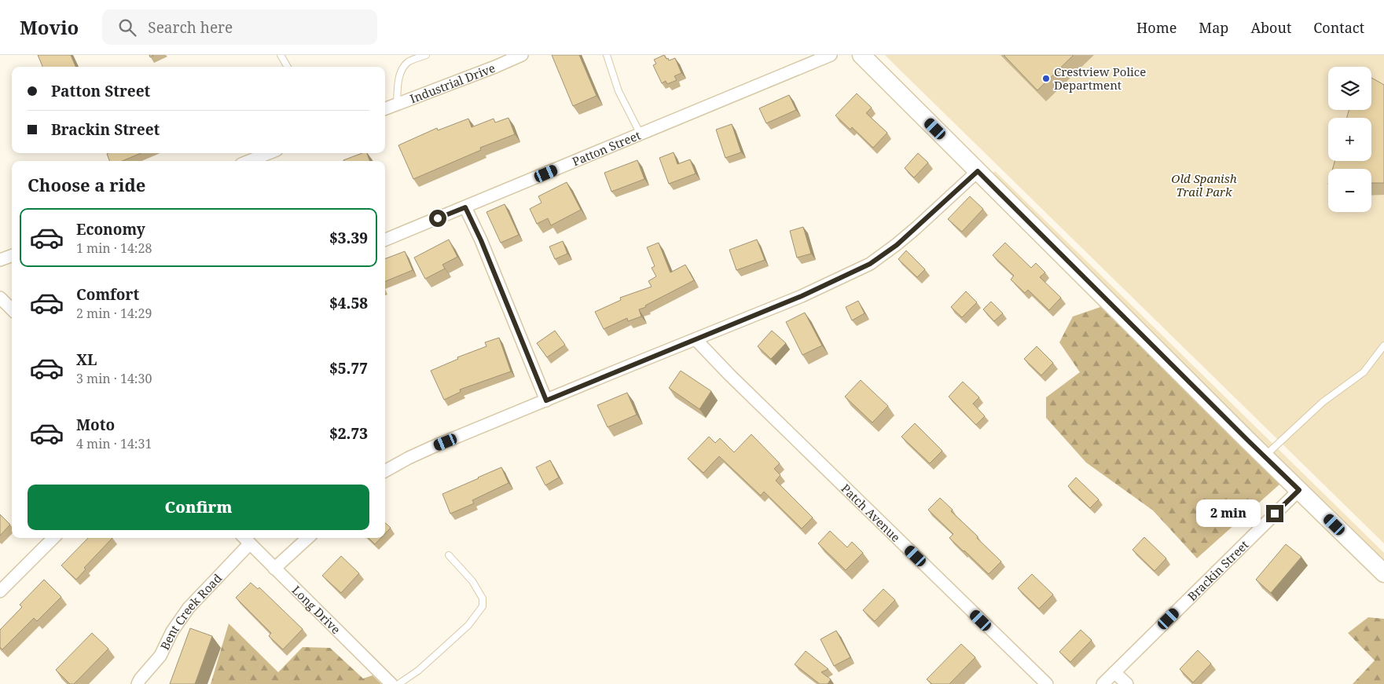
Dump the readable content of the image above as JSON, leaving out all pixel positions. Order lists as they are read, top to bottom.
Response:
{
  "streets": {
    "street": [
      "Industrial Drive",
      "Patton Street",
      "Patch Avenue",
      "Brackin Street",
      "Long Drive",
      "Bent Creek Road"
    ]
  },
  "crossings": [
    ["Long Drive", "Bent Creek Road"]
  ],
  "parks": ["Old Spanish Trail Park"],
  "places": ["Crestview Police Department"],
  "page": {
    "header": "Movio",
    "search": "Search here",
    "nav": [
      "Home",
      "Map",
      "About",
      "Contact"
    ],
    "map_buttons": ["+", "−"],
    "banner": ["Patton Street", "Brackin Street"],
    "heading": "Choose a ride",
    "list": [
      {
        "name": "Economy",
        "note": "1 min · 14:28",
        "value": "$3.39"
      },
      {
        "name": "Comfort",
        "note": "2 min · 14:29",
        "value": "$4.58"
      },
      {
        "name": "XL",
        "note": "3 min · 14:30",
        "value": "$5.77"
      },
      {
        "name": "Moto",
        "note": "4 min · 14:31",
        "value": "$2.73"
      }
    ],
    "buttons": "Confirm",
    "bubble": "2 min"
  }
}
